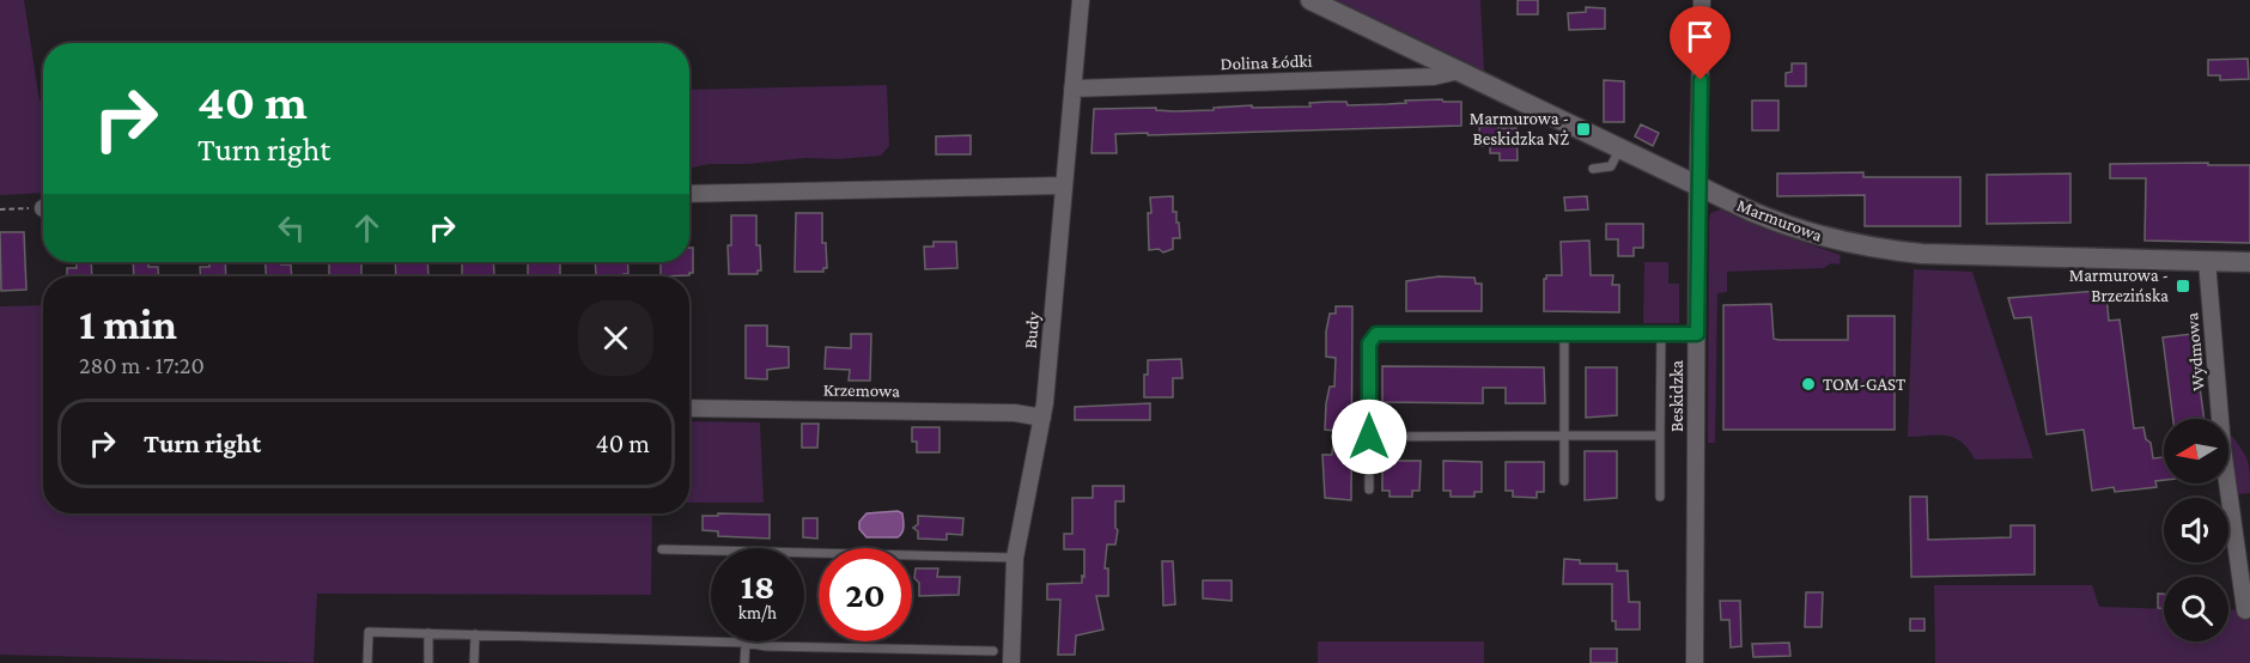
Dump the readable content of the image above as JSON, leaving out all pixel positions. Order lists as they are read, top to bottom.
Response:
{
  "streets": {
    "street": [
      "Dolina Łódki",
      "Marmurowa",
      "Budy",
      "Wydmowa",
      "Krzemowa",
      "Beskidzka"
    ]
  },
  "crossings": [
    ["Dolina Łódki", "Marmurowa"],
    ["Dolina Łódki", "Budy"],
    ["Marmurowa", "Wydmowa"],
    ["Marmurowa", "Beskidzka"],
    ["Budy", "Krzemowa"]
  ],
  "places": {
    "transit": ["Marmurowa - Beskidzka NŻ", "Marmurowa - Brzezińska"],
    "other": ["TOM-GAST"]
  },
  "north": "left",
  "page": {
    "turn": ["40 m", "Turn right"],
    "heading": ["1 min", "280 m · 17:20"],
    "list": [
      {
        "name": "Turn right",
        "value": "40 m"
      }
    ],
    "speed": "18 km/h",
    "limit": "20"
  }
}
